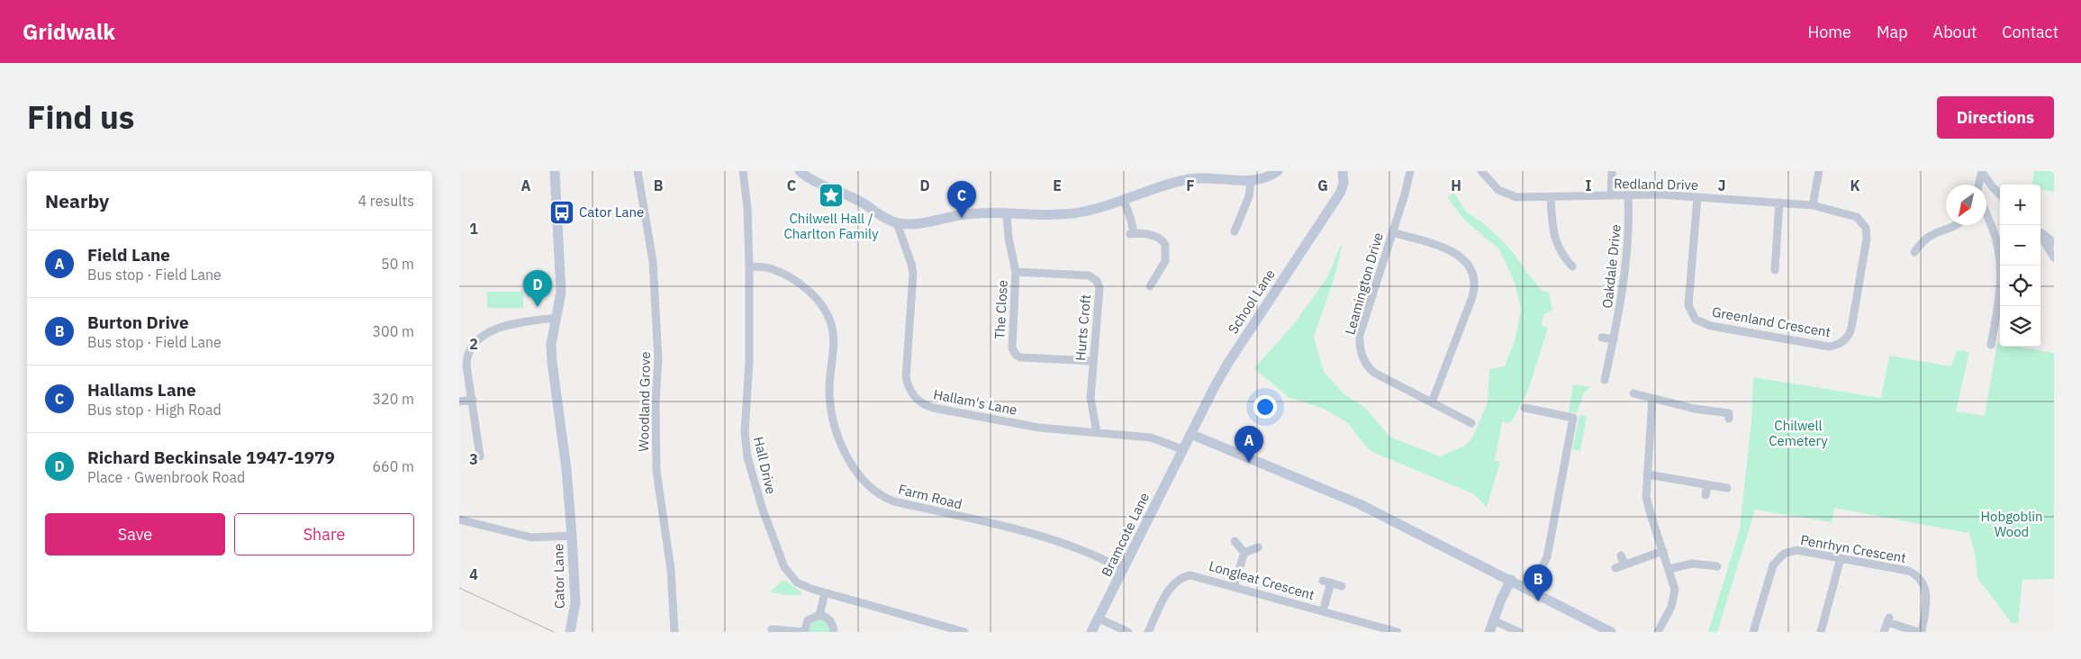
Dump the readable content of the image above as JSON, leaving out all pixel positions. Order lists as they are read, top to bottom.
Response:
{
  "streets": {
    "street": [
      "Redland Drive",
      "Oakdale Drive",
      "Leamington Drive",
      "School Lane",
      "The Close",
      "Greenland Crescent",
      "Hurts Croft",
      "Woodland Grove",
      "Hallam's Lane",
      "Hall Drive",
      "Farm Road",
      "Bramcote Lane",
      "Penrhyn Crescent",
      "Cator Lane",
      "Longleat Crescent"
    ]
  },
  "crossings": [
    ["Redland Drive", "Oakdale Drive"],
    ["Redland Drive", "Greenland Crescent"],
    ["School Lane", "Hallam's Lane"],
    ["School Lane", "Bramcote Lane"],
    ["The Close", "Hurts Croft"],
    ["Hurts Croft", "Hallam's Lane"],
    ["Hallam's Lane", "Bramcote Lane"],
    ["Hall Drive", "Farm Road"],
    ["Farm Road", "Bramcote Lane"]
  ],
  "parks": ["Chilwell Cemetery", "Hobgoblin Wood"],
  "places": {
    "place": ["Chilwell Hall / Charlton Family"],
    "bus stop": ["Cator Lane"]
  },
  "north": "bottom left",
  "page": {
    "header": "Gridwalk",
    "nav": [
      "Home",
      "Map",
      "About",
      "Contact"
    ],
    "title": "Find us",
    "buttons": [
      "Directions",
      ["Save", "Share"]
    ],
    "heading": ["Nearby", "4 results"],
    "pins": [
      "C",
      "D",
      "A",
      "B"
    ],
    "map_buttons": ["+", "−"],
    "list": [
      {
        "mark": "A",
        "name": "Field Lane",
        "note": "Bus stop · Field Lane",
        "value": "50 m"
      },
      {
        "mark": "B",
        "name": "Burton Drive",
        "note": "Bus stop · Field Lane",
        "value": "300 m"
      },
      {
        "mark": "C",
        "name": "Hallams Lane",
        "note": "Bus stop · High Road",
        "value": "320 m"
      },
      {
        "mark": "D",
        "name": "Richard Beckinsale 1947-1979",
        "note": "Place · Gwenbrook Road",
        "value": "660 m"
      }
    ]
  },
  "grid": {
    "columns": [
      "A",
      "B",
      "C",
      "D",
      "E",
      "F",
      "G",
      "H",
      "I",
      "J",
      "K"
    ],
    "rows": [
      "1",
      "2",
      "3",
      "4"
    ]
  }
}
